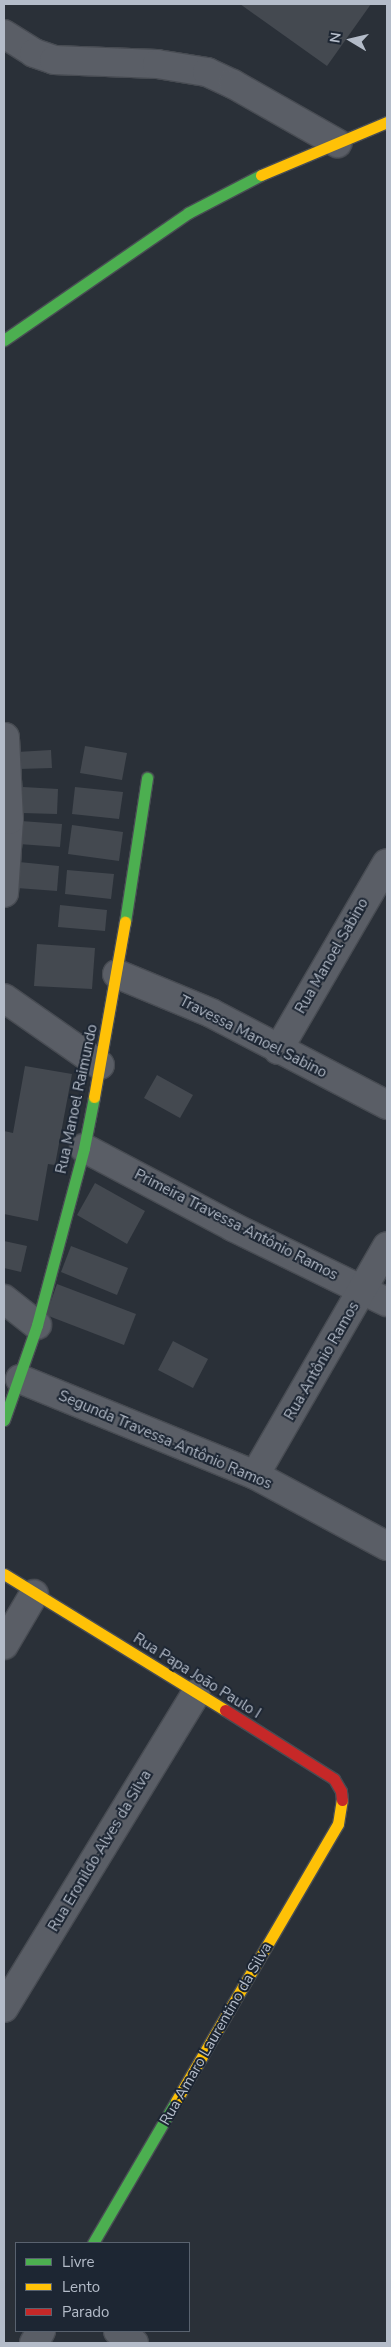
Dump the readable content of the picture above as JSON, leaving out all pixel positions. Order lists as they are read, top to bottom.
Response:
{
  "streets": {
    "street": [
      "Rua Manoel Sabino",
      "Travessa Manoel Sabino",
      "Rua Manoel Raimundo",
      "Primeira Travessa Antônio Ramos",
      "Rua Antônio Ramos",
      "Segunda Travessa Antônio Ramos",
      "Rua Papa João Paulo I",
      "Rua Eronildo Alves da Silva",
      "Rua Amaro Laurentino da Silva"
    ]
  },
  "crossings": [
    ["Rua Manoel Sabino", "Travessa Manoel Sabino"],
    ["Travessa Manoel Sabino", "Rua Manoel Raimundo"],
    ["Rua Manoel Raimundo", "Primeira Travessa Antônio Ramos"],
    ["Rua Manoel Raimundo", "Segunda Travessa Antônio Ramos"],
    ["Primeira Travessa Antônio Ramos", "Rua Antônio Ramos"],
    ["Rua Antônio Ramos", "Segunda Travessa Antônio Ramos"],
    ["Rua Papa João Paulo I", "Rua Eronildo Alves da Silva"],
    ["Rua Papa João Paulo I", "Rua Amaro Laurentino da Silva"]
  ],
  "legend": ["Livre", "Lento", "Parado"],
  "north": "left"
}
